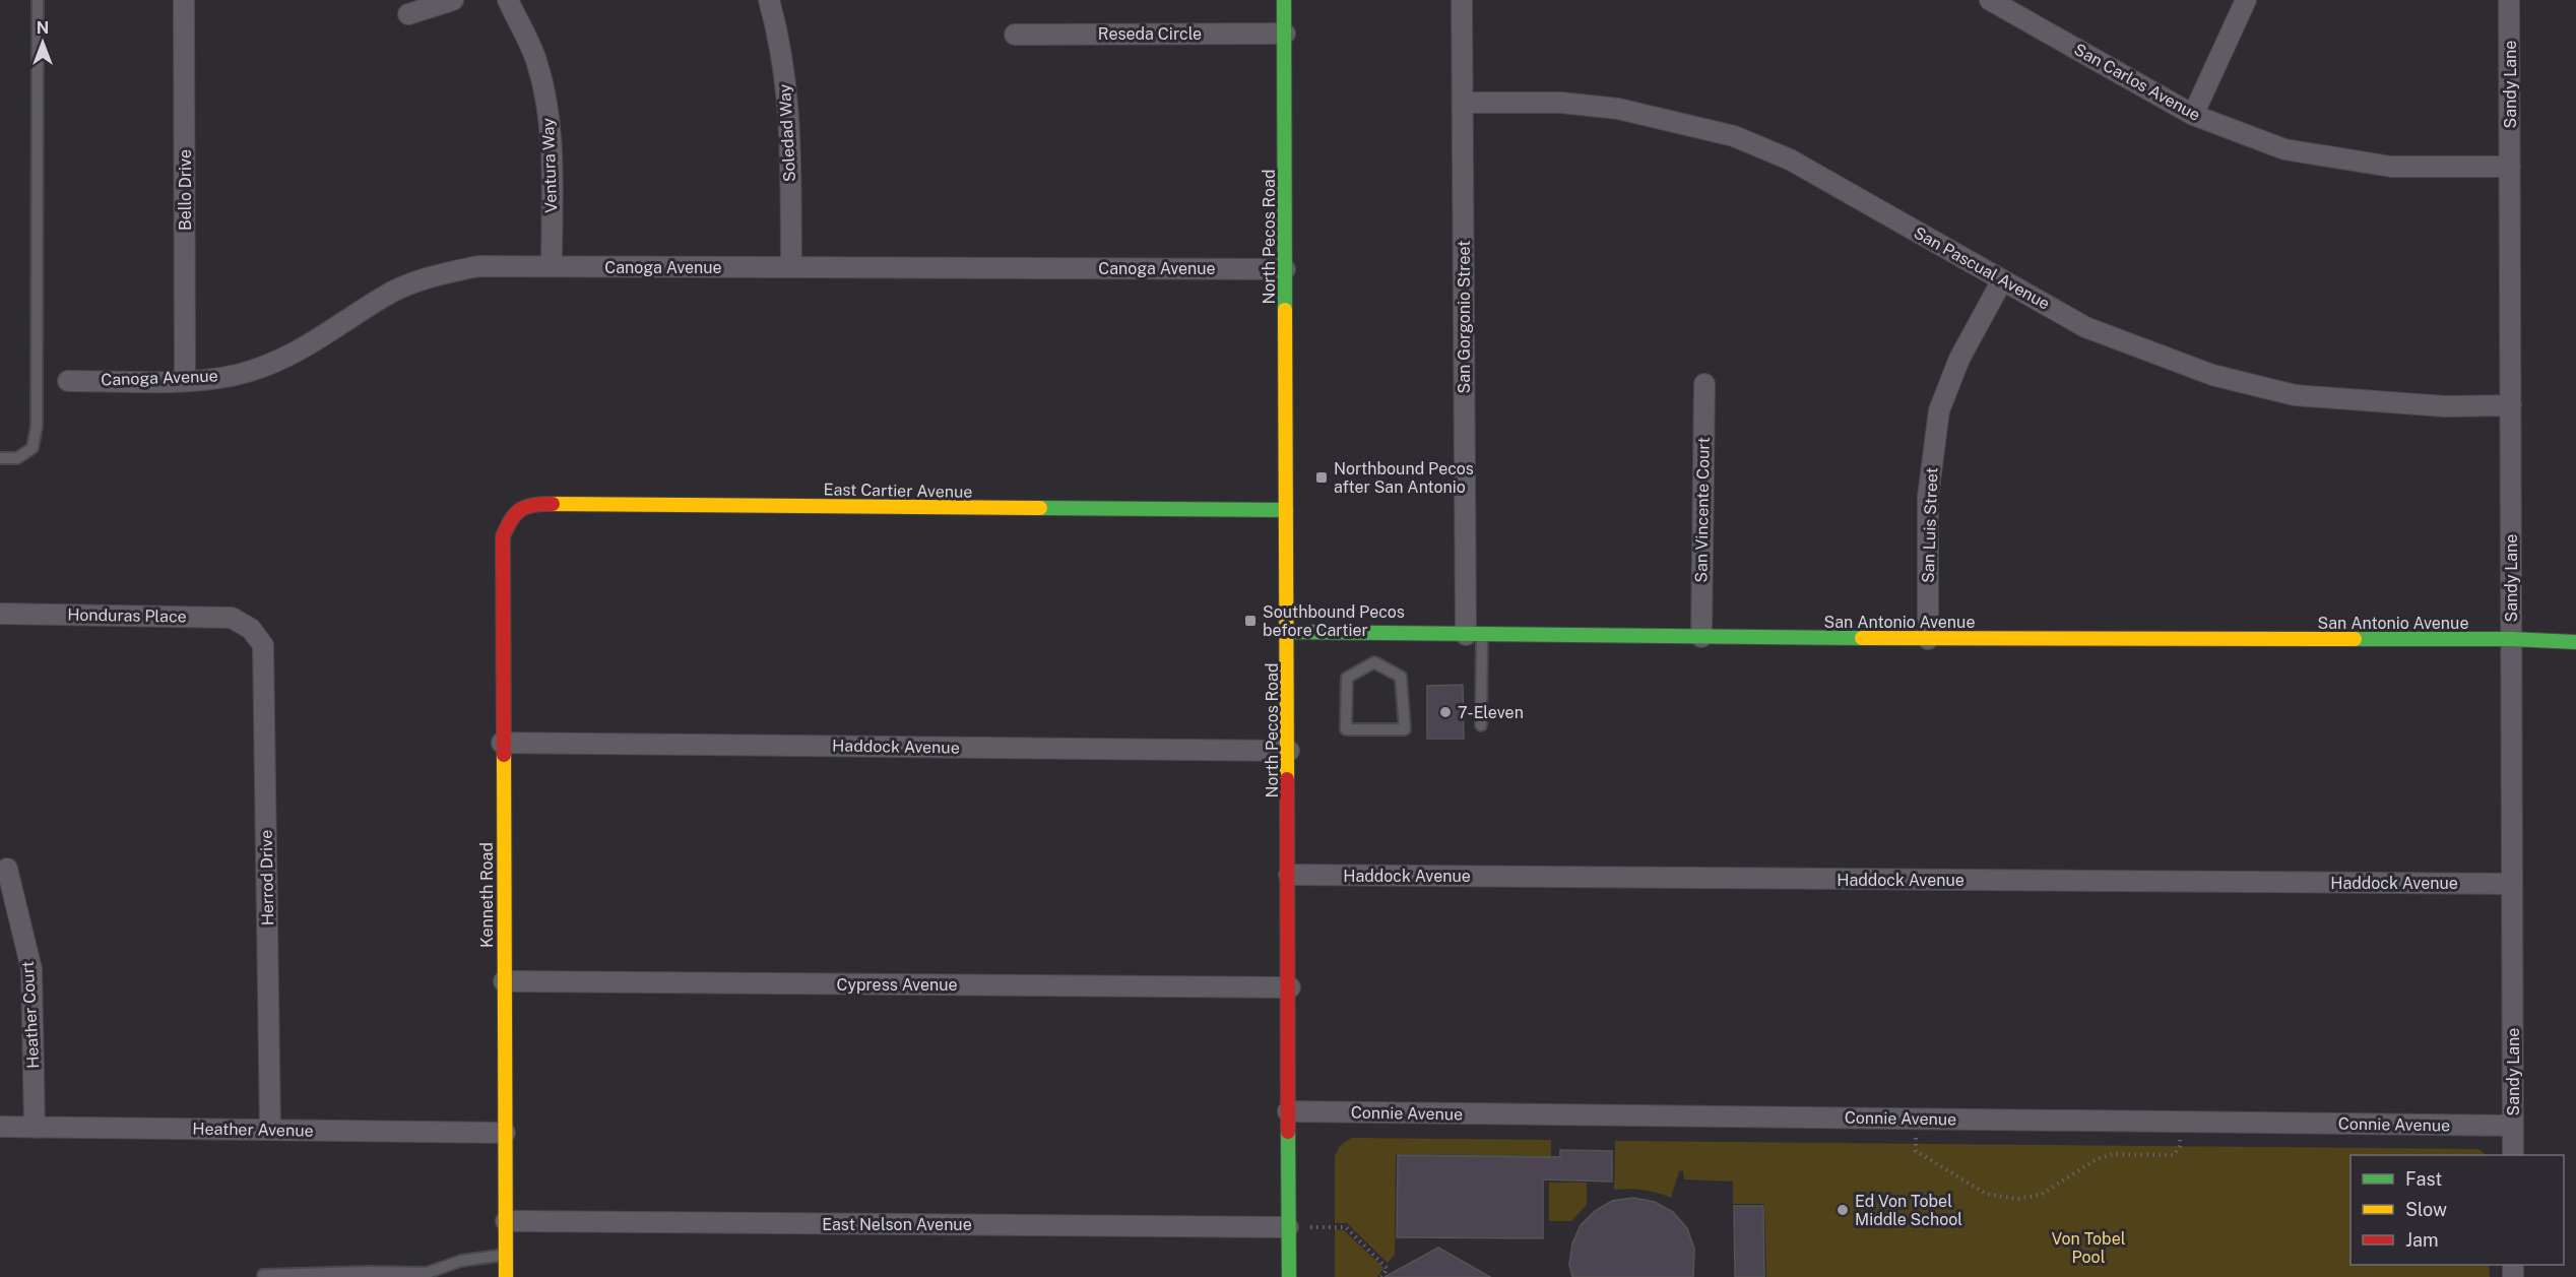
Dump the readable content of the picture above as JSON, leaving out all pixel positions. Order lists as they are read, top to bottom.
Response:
{
  "streets": {
    "street": [
      "Reseda Circle",
      "San Carlos Avenue",
      "Sandy Lane",
      "Soledad Way",
      "Ventura Way",
      "Bello Drive",
      "North Pecos Road",
      "Canoga Avenue",
      "San Pascual Avenue",
      "San Gorgonio Street",
      "East Cartier Avenue",
      "San Vincente Court",
      "San Luis Street",
      "Honduras Place",
      "San Antonio Avenue",
      "Haddock Avenue",
      "Herrod Drive",
      "Kenneth Road",
      "Cypress Avenue",
      "Heather Court",
      "Connie Avenue",
      "Heather Avenue",
      "East Nelson Avenue"
    ]
  },
  "crossings": [
    ["Reseda Circle", "North Pecos Road"],
    ["San Carlos Avenue", "Sandy Lane"],
    ["Sandy Lane", "San Pascual Avenue"],
    ["Sandy Lane", "San Antonio Avenue"],
    ["Sandy Lane", "Haddock Avenue"],
    ["Sandy Lane", "Connie Avenue"],
    ["Soledad Way", "Canoga Avenue"],
    ["Ventura Way", "Canoga Avenue"],
    ["Bello Drive", "Canoga Avenue"],
    ["North Pecos Road", "Canoga Avenue"],
    ["North Pecos Road", "East Cartier Avenue"],
    ["North Pecos Road", "San Antonio Avenue"],
    ["North Pecos Road", "Haddock Avenue"],
    ["North Pecos Road", "Cypress Avenue"],
    ["North Pecos Road", "Connie Avenue"],
    ["North Pecos Road", "East Nelson Avenue"],
    ["San Pascual Avenue", "San Gorgonio Street"],
    ["San Pascual Avenue", "San Luis Street"],
    ["San Gorgonio Street", "San Antonio Avenue"],
    ["East Cartier Avenue", "Kenneth Road"],
    ["San Vincente Court", "San Antonio Avenue"],
    ["San Luis Street", "San Antonio Avenue"],
    ["Honduras Place", "Herrod Drive"],
    ["Haddock Avenue", "Kenneth Road"],
    ["Herrod Drive", "Heather Avenue"],
    ["Kenneth Road", "Cypress Avenue"],
    ["Kenneth Road", "Heather Avenue"],
    ["Kenneth Road", "East Nelson Avenue"],
    ["Heather Court", "Heather Avenue"]
  ],
  "parks": ["Von Tobel Pool"],
  "places": {
    "transit": ["Northbound Pecos after San Antonio", "Southbound Pecos before Cartier"],
    "other": ["7-Eleven", "Ed Von Tobel Middle School"]
  },
  "legend": ["Fast", "Slow", "Jam"],
  "north": "top"
}
